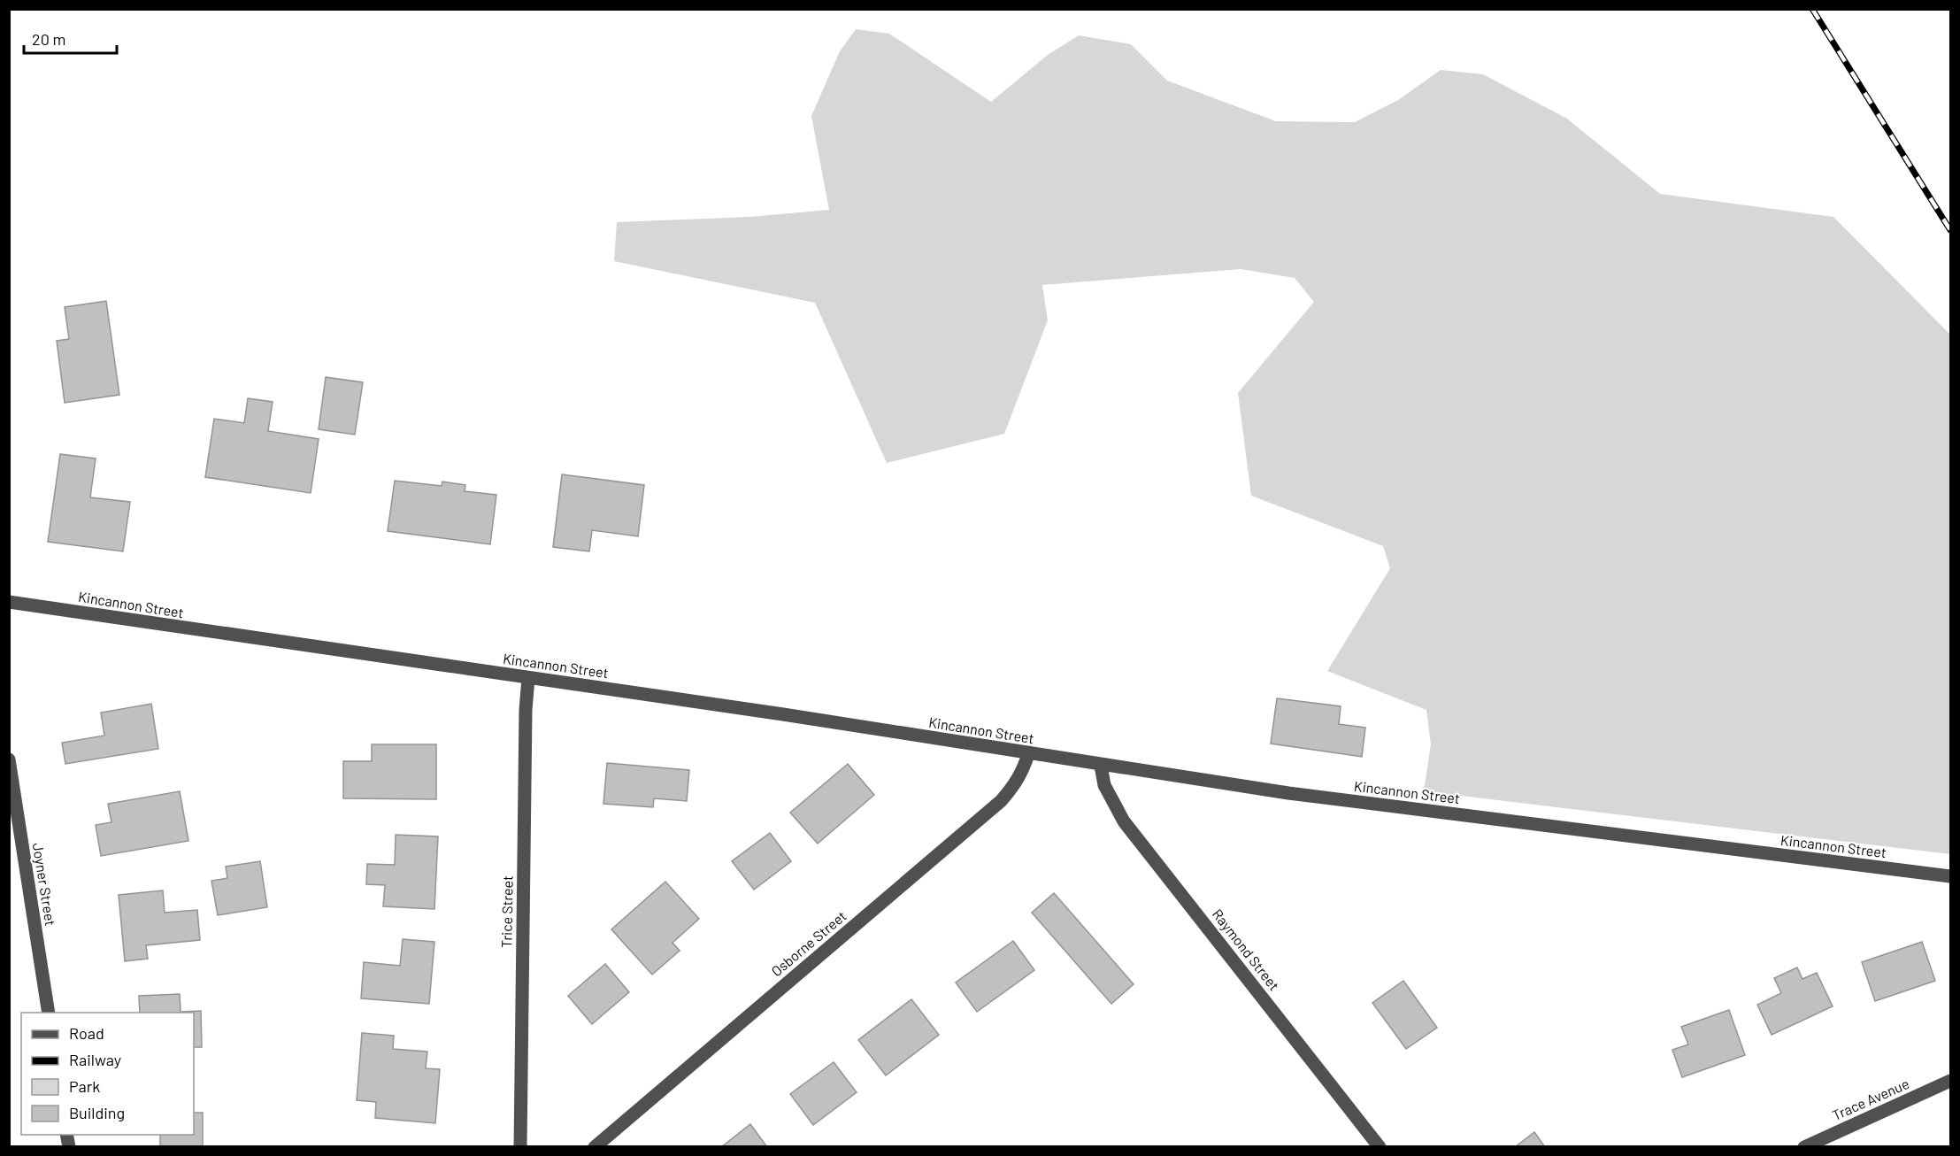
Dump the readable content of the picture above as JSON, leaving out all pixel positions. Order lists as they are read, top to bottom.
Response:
{
  "streets": {
    "street": [
      "Kincannon Street",
      "Joyner Street",
      "Trice Street",
      "Osborne Street",
      "Raymond Street",
      "Trace Avenue"
    ]
  },
  "crossings": [
    ["Kincannon Street", "Trice Street"],
    ["Kincannon Street", "Osborne Street"],
    ["Kincannon Street", "Raymond Street"]
  ],
  "legend": [
    "Road",
    "Railway",
    "Park",
    "Building"
  ],
  "scale_bar": "20 m"
}
